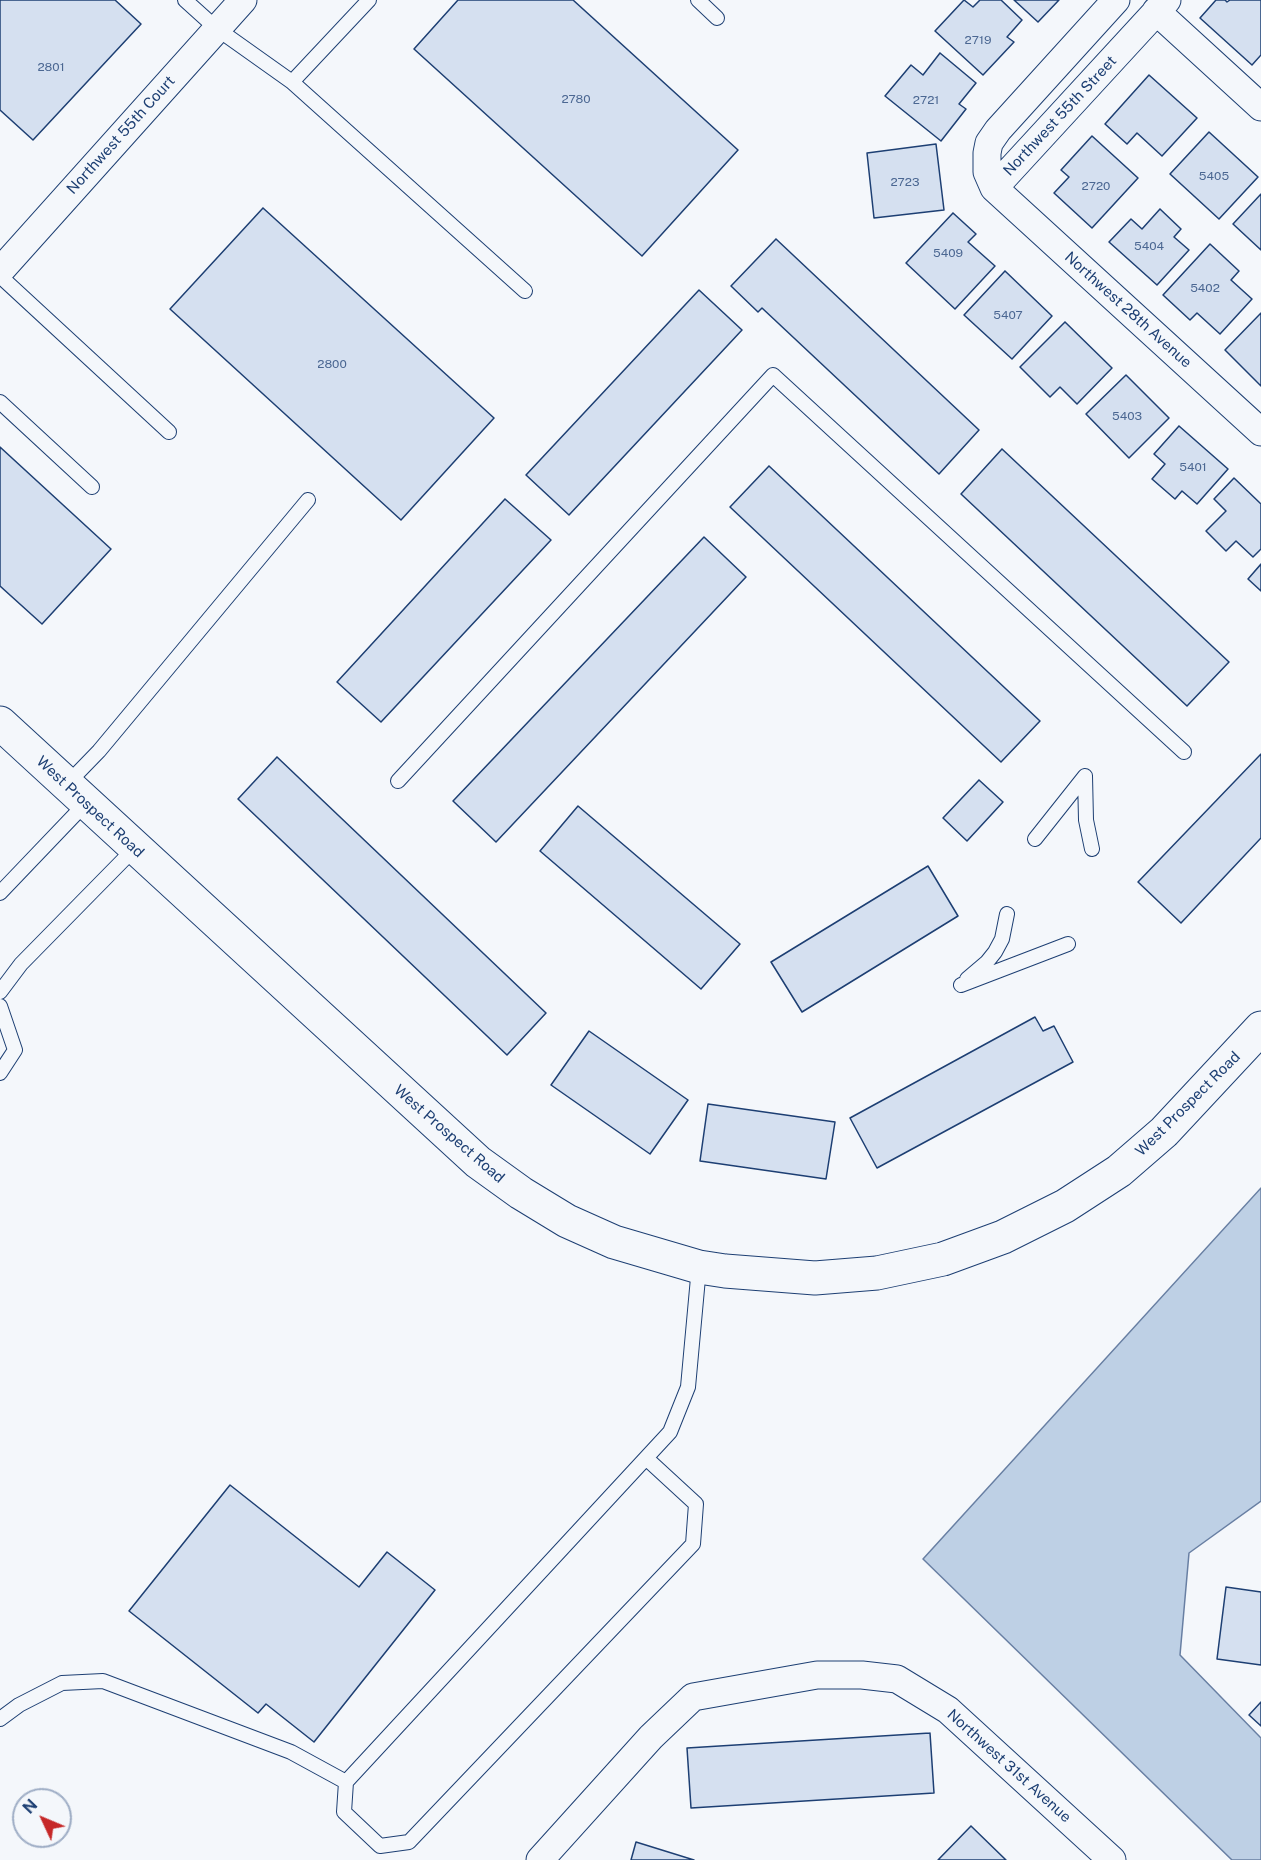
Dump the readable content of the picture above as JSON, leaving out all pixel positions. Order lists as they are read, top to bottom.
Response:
{
  "streets": {
    "main road": ["West Prospect Road"],
    "street": [
      "Northwest 55th Street",
      "Northwest 55th Court",
      "Northwest 28th Avenue",
      "Northwest 31st Avenue"
    ]
  },
  "crossings": [
    ["Northwest 55th Street", "Northwest 28th Avenue"]
  ],
  "house_numbers": [
    "2719",
    "2801",
    "2780",
    "2721",
    "5405",
    "2723",
    "2720",
    "5404",
    "5409",
    "5402",
    "5407",
    "2800",
    "5403",
    "5401"
  ],
  "north": "top left"
}
